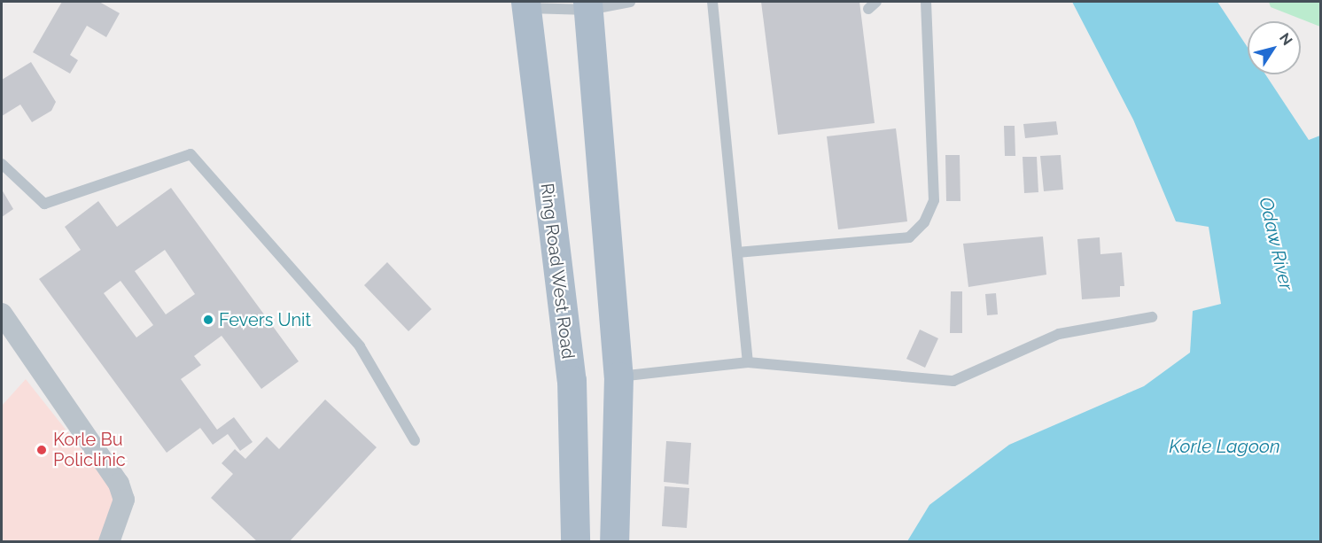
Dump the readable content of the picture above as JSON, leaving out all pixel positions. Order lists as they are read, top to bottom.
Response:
{
  "streets": {
    "main road": ["Ring Road West Road"]
  },
  "water": ["Odaw River", "Korle Lagoon"],
  "places": ["Fevers Unit", "Korle Bu Policlinic"],
  "north": "top right"
}
